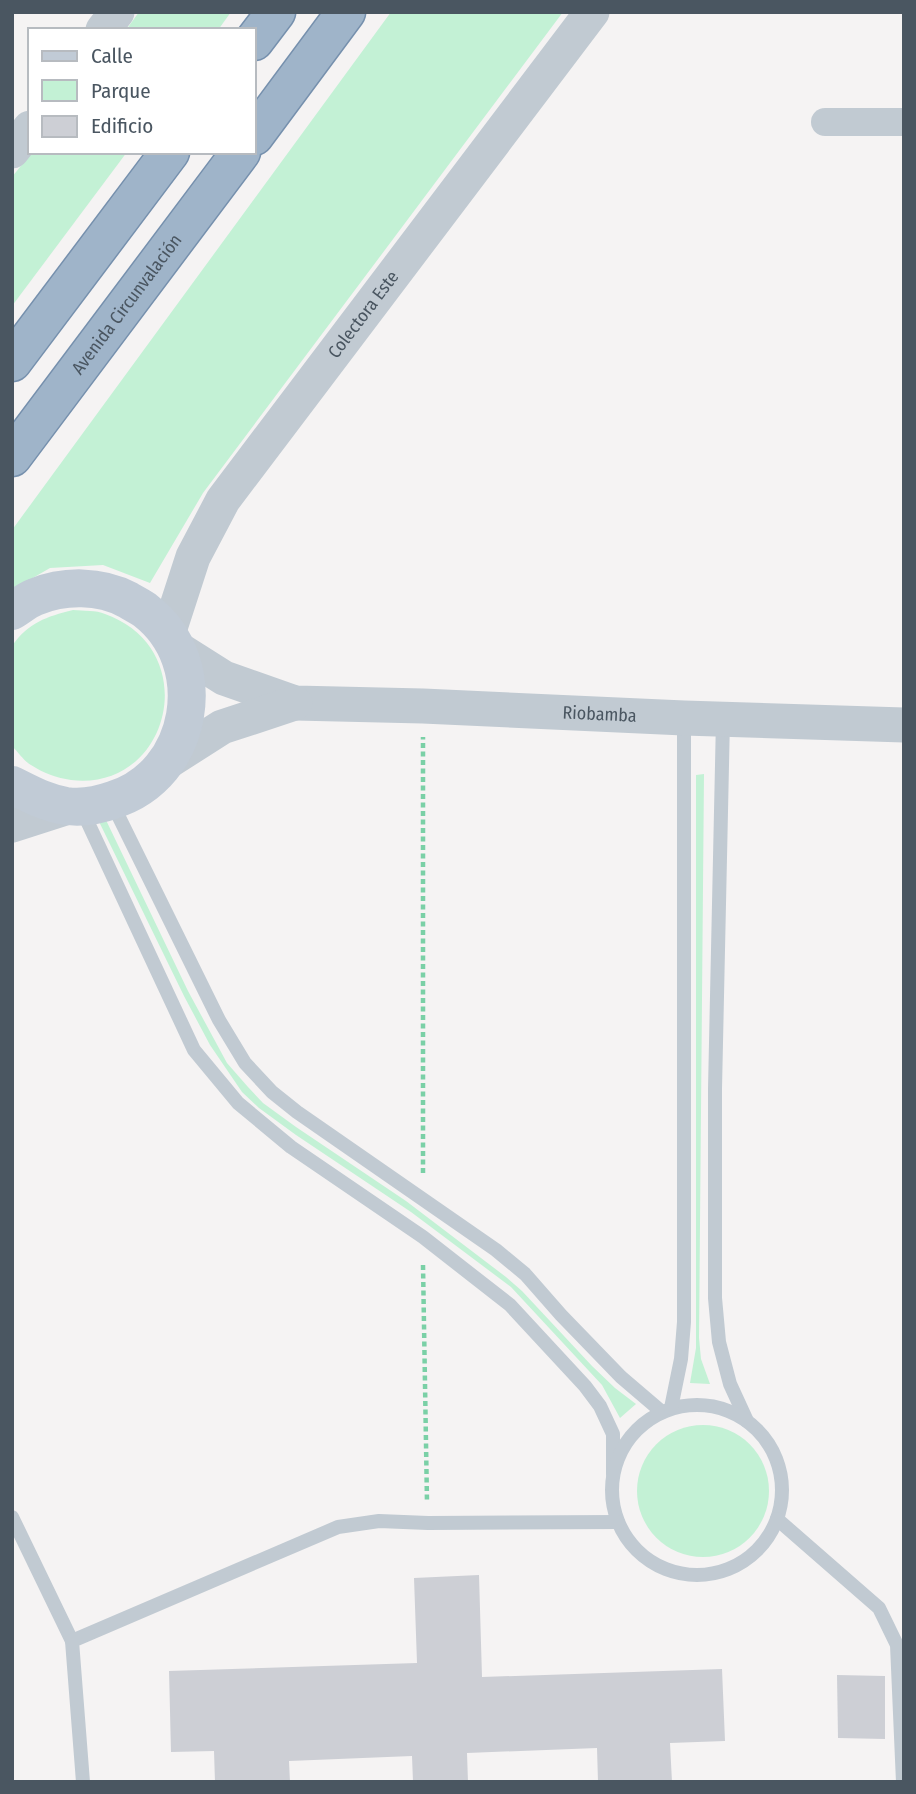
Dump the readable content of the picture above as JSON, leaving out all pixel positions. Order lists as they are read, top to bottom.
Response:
{
  "streets": {
    "highway": ["Avenida Circunvalación"],
    "street": ["Colectora Este", "Riobamba"]
  },
  "crossings": [
    ["Colectora Este", "Riobamba"]
  ],
  "legend": ["Calle", "Parque", "Edificio"]
}
